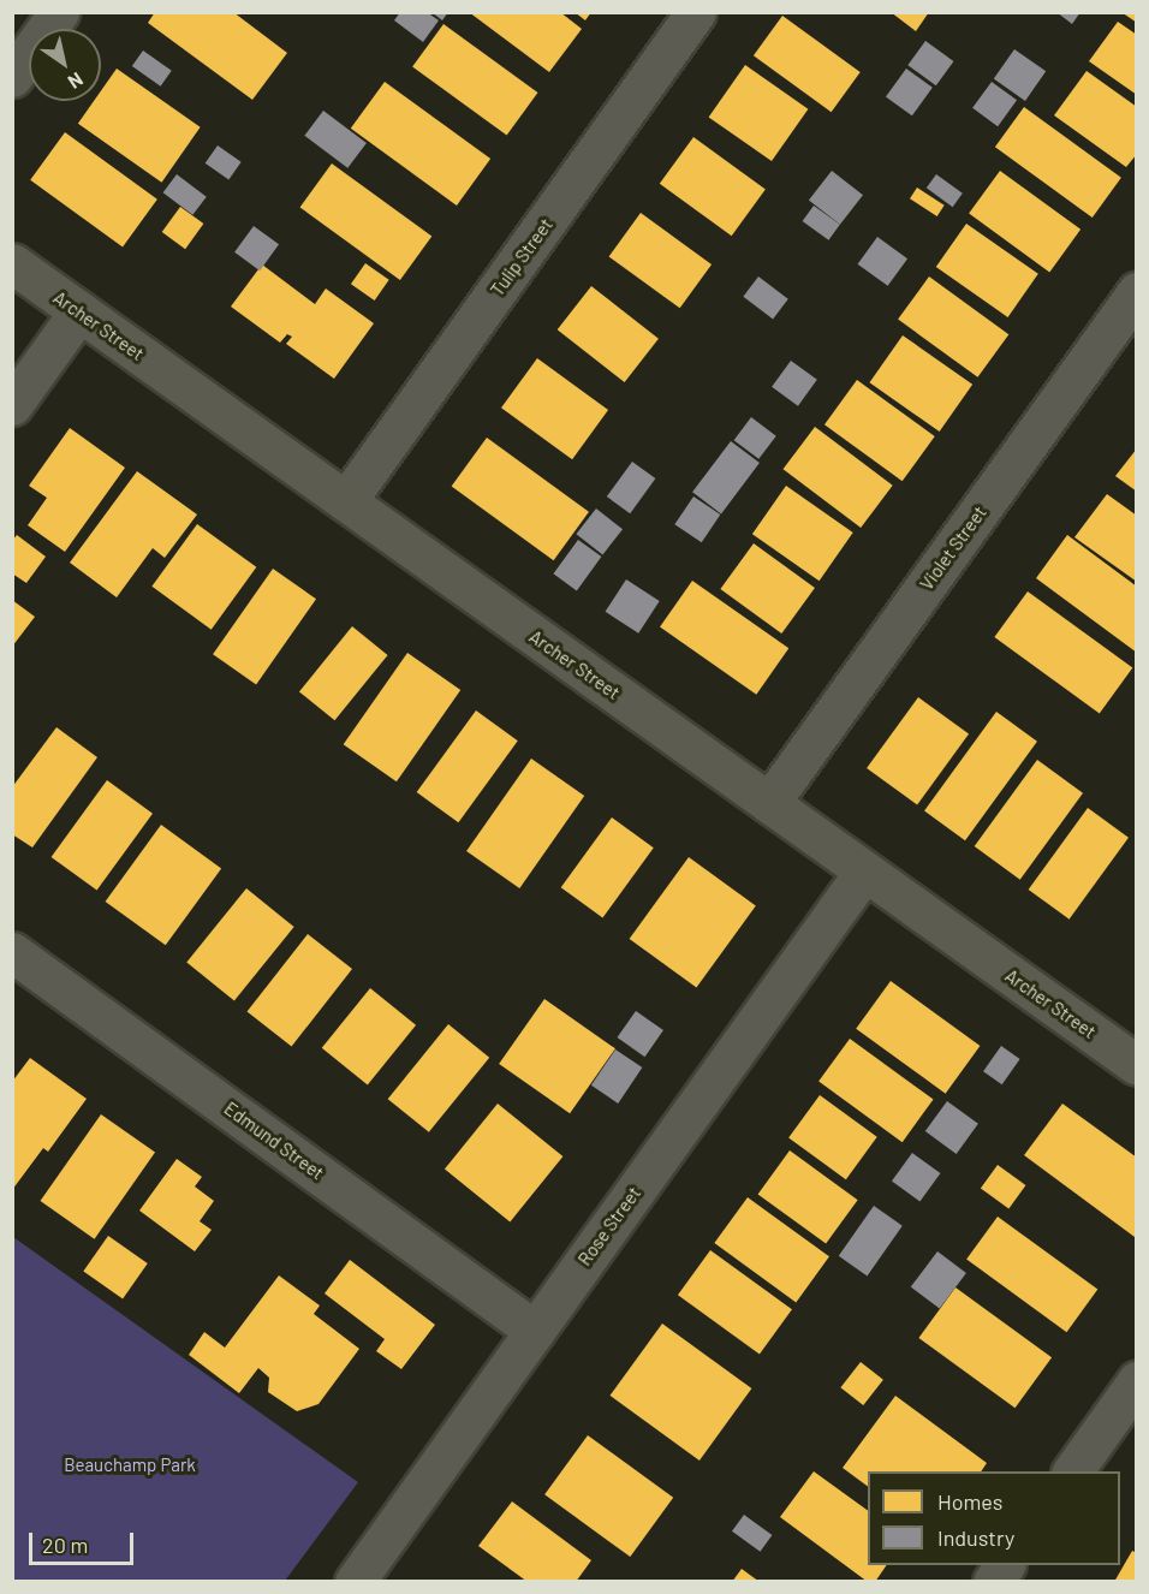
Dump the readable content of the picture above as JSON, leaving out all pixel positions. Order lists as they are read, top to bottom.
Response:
{
  "streets": {
    "main road": ["Archer Street"],
    "street": [
      "Tulip Street",
      "Violet Street",
      "Edmund Street",
      "Rose Street"
    ]
  },
  "crossings": [
    ["Tulip Street", "Archer Street"],
    ["Archer Street", "Violet Street"],
    ["Archer Street", "Rose Street"],
    ["Edmund Street", "Rose Street"]
  ],
  "parks": ["Beauchamp Park"],
  "legend": ["Homes", "Industry"],
  "scale_bar": "20 m",
  "north": "bottom right"
}
